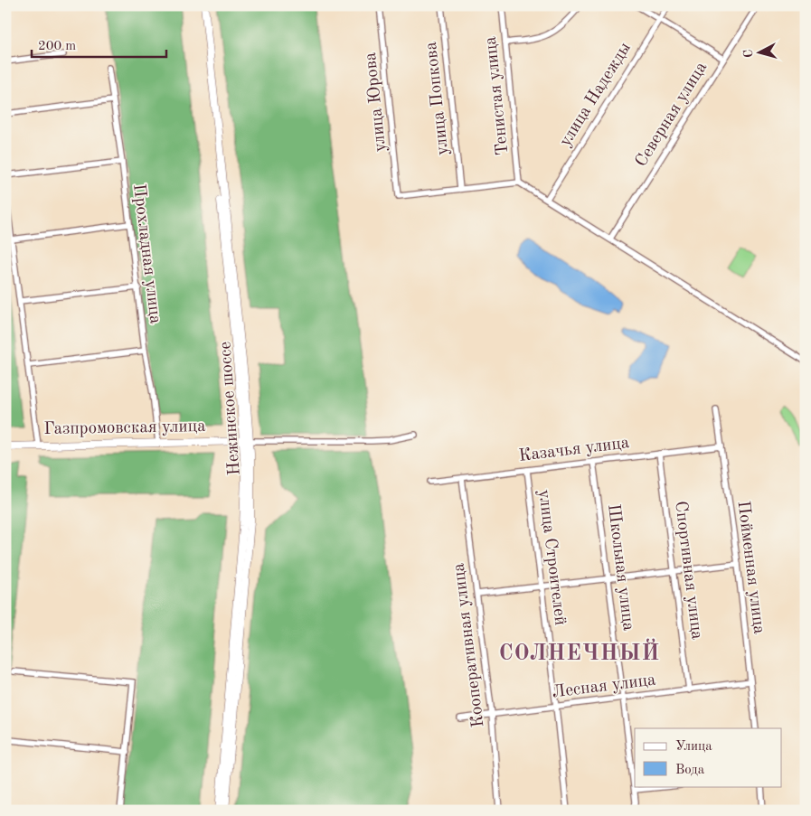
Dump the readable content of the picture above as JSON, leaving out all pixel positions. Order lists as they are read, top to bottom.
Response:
{
  "streets": {
    "main road": ["Нежинское шоссе", "Газпромовская улица"],
    "street": [
      "улица Надежды",
      "Тенистая улица",
      "улица Попкова",
      "улица Юрова",
      "Северная улица",
      "Прохладная улица",
      "Казачья улица",
      "улица Строителей",
      "Школьная улица",
      "Пойменная улица",
      "Спортивная улица",
      "Кооперативная улица",
      "Лесная улица"
    ]
  },
  "crossings": [
    ["улица Попкова", "улица Юрова"],
    ["Прохладная улица", "Газпромовская улица"],
    ["Нежинское шоссе", "Газпромовская улица"],
    ["Казачья улица", "улица Строителей"],
    ["Казачья улица", "Школьная улица"],
    ["Казачья улица", "Пойменная улица"],
    ["Казачья улица", "Спортивная улица"],
    ["Казачья улица", "Кооперативная улица"],
    ["улица Строителей", "Лесная улица"],
    ["Школьная улица", "Лесная улица"],
    ["Пойменная улица", "Лесная улица"],
    ["Спортивная улица", "Лесная улица"],
    ["Кооперативная улица", "Лесная улица"]
  ],
  "districts": ["СОЛНЕЧНЫЙ"],
  "legend": ["Улица", "Вода"],
  "scale_bar": "200 m",
  "north": "left"
}
